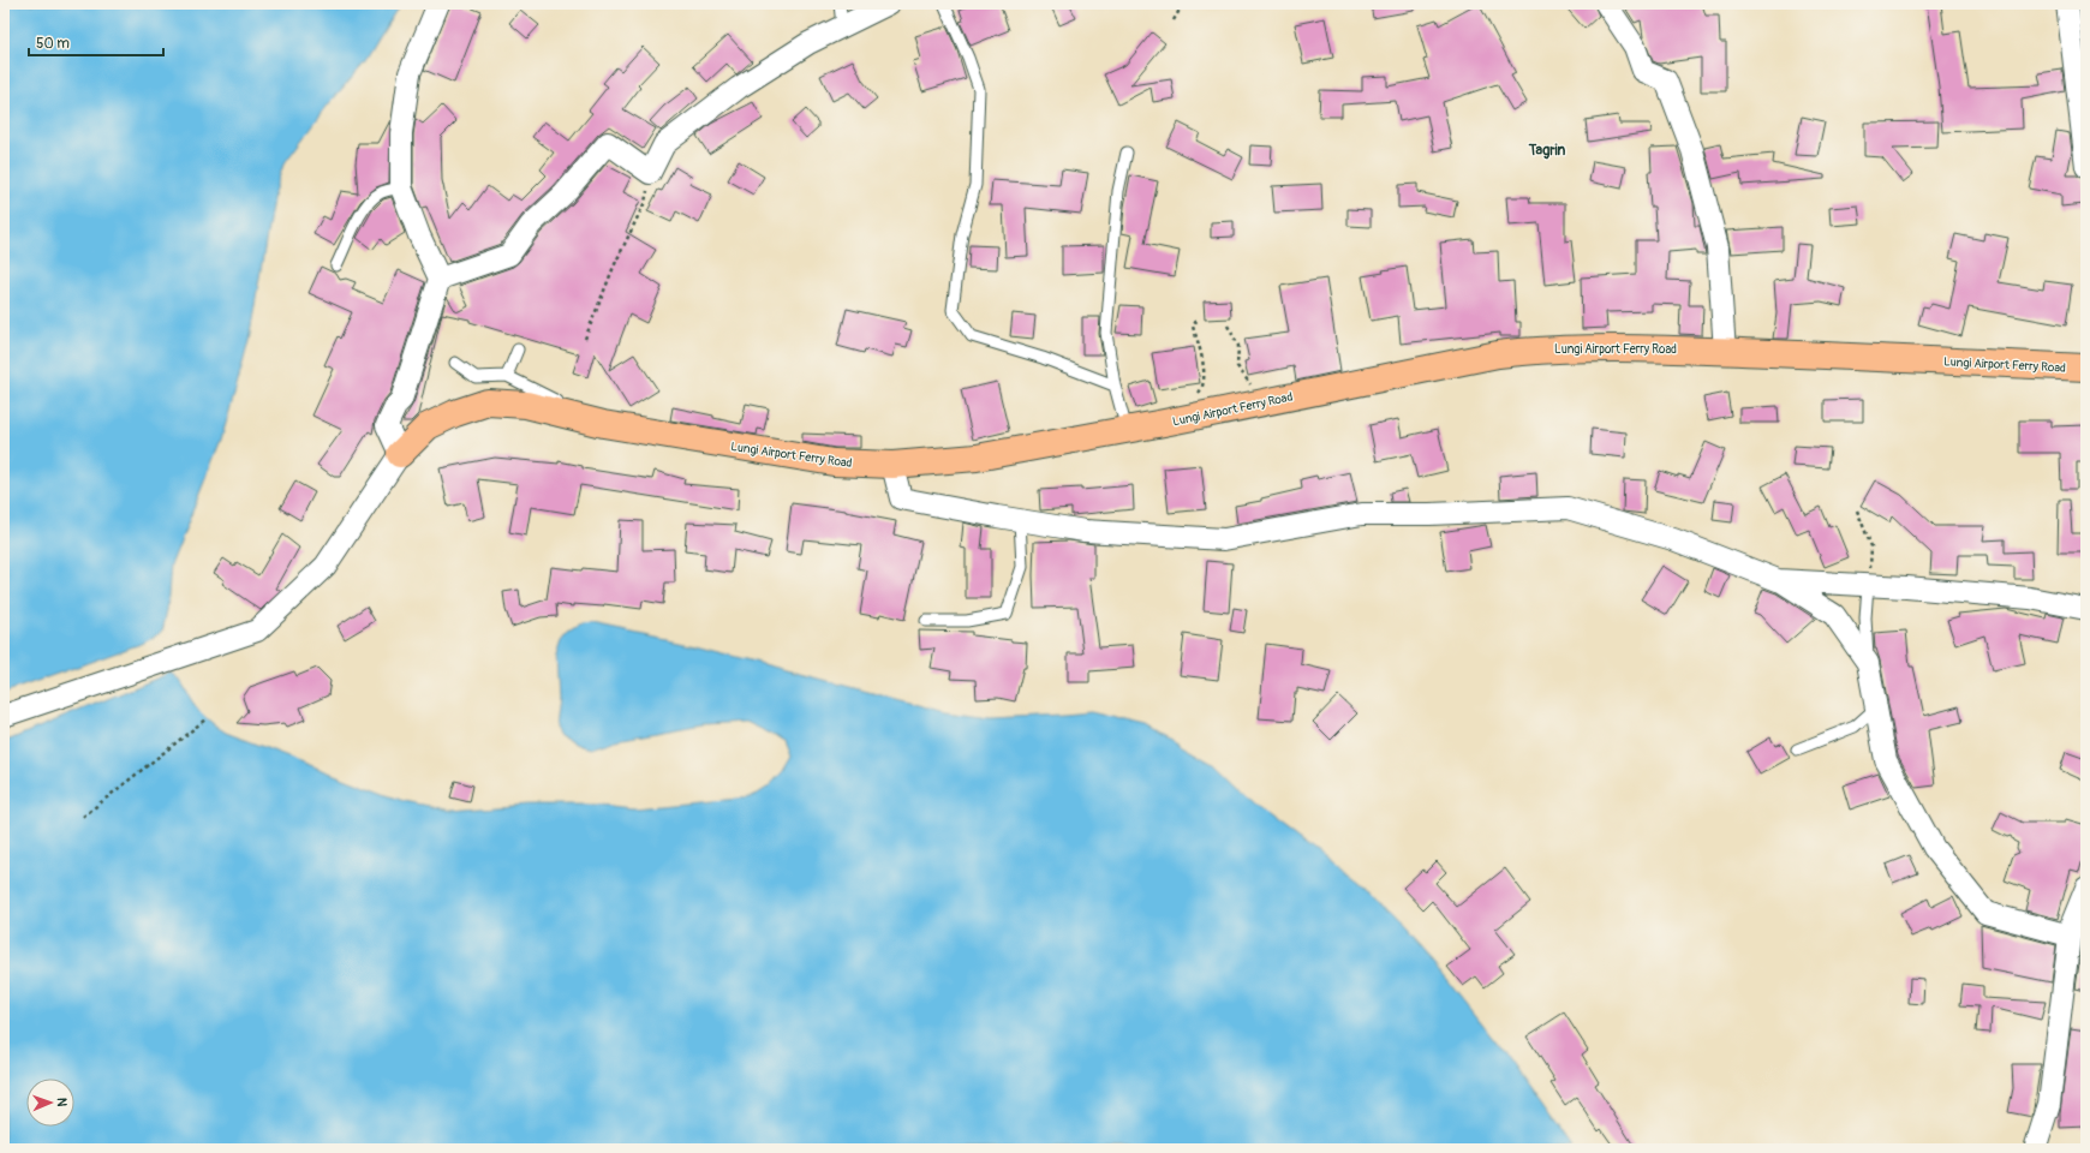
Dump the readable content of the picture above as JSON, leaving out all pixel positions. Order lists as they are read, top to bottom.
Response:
{
  "streets": {
    "main road": ["Lungi Airport Ferry Road"]
  },
  "districts": ["Tagrin"],
  "scale_bar": "50 m",
  "north": "right"
}
